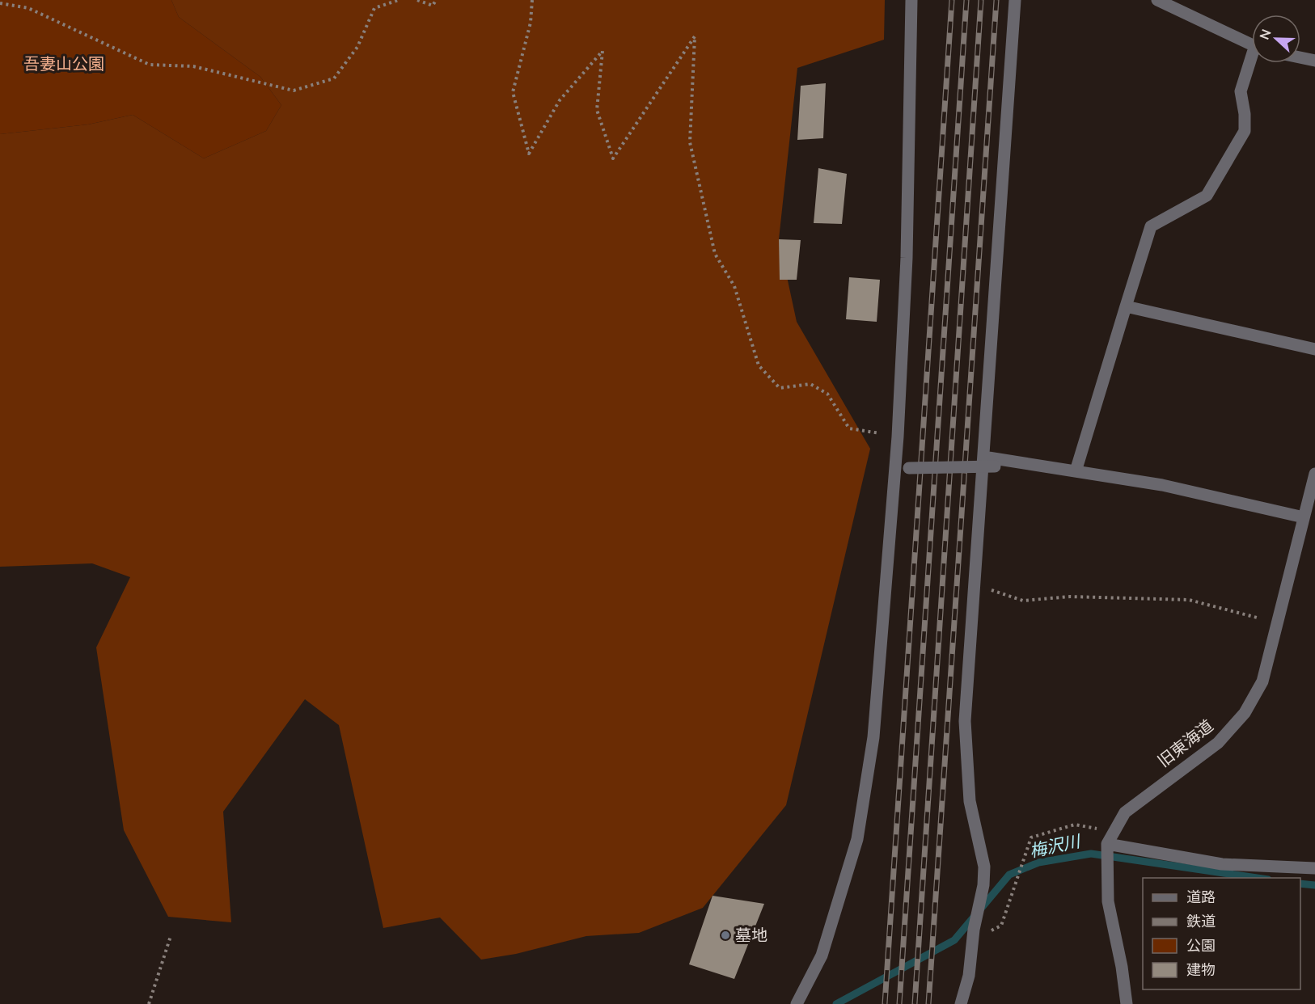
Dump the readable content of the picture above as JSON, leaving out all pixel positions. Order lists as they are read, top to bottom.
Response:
{
  "streets": {
    "street": ["旧東海道"]
  },
  "water": ["梅沢川"],
  "parks": ["吾妻山公園"],
  "places": ["墓地"],
  "legend": [
    "道路",
    "鉄道",
    "公園",
    "建物"
  ],
  "north": "left"
}
